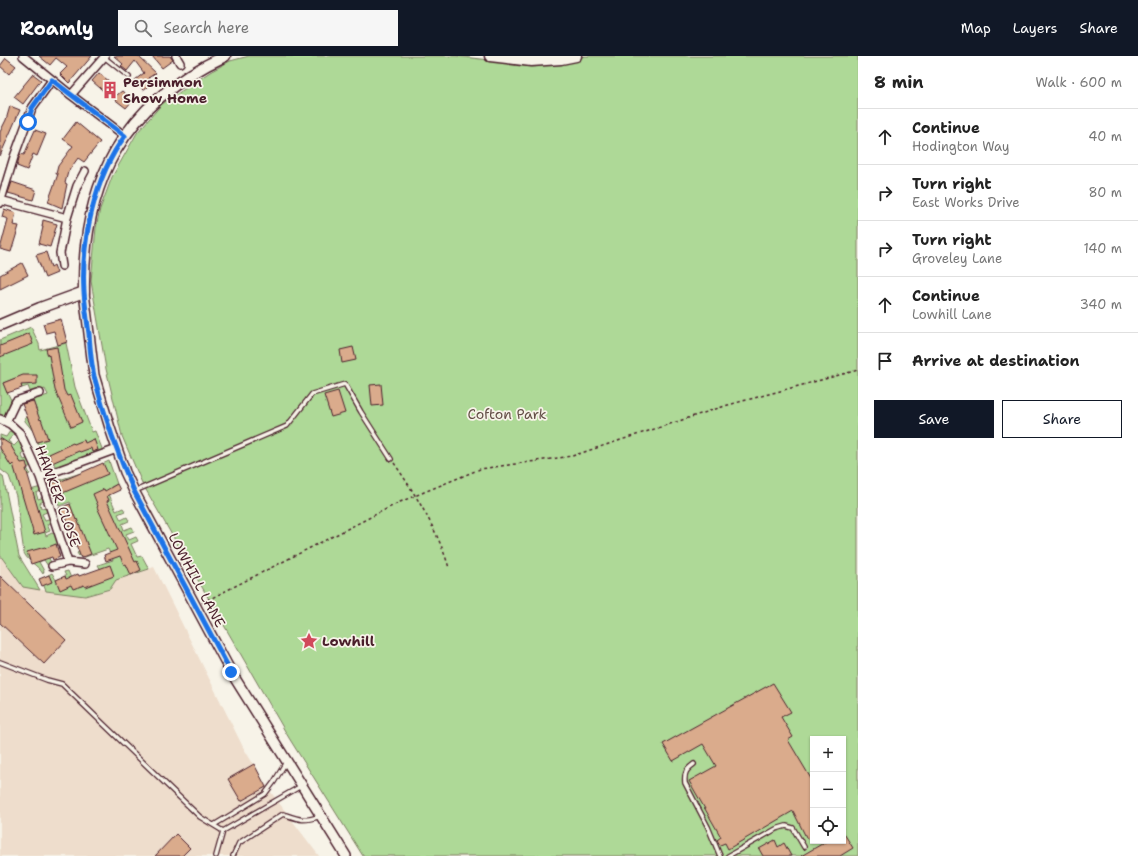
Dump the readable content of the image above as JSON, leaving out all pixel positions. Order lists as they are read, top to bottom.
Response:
{
  "streets": {
    "street": ["HAWKER CLOSE", "LOWHILL LANE"]
  },
  "parks": ["Cofton Park"],
  "places": {
    "building": ["Persimmon Show Home"],
    "place": ["Lowhill"]
  },
  "page": {
    "header": "Roamly",
    "search": "Search here",
    "nav": ["Map", "Layers", "Share"],
    "heading": ["8 min", "Walk · 600 m"],
    "list": [
      ["Continue", "Hodington Way", "40 m"],
      ["Turn right", "East Works Drive", "80 m"],
      ["Turn right", "Groveley Lane", "140 m"],
      ["Continue", "Lowhill Lane", "340 m"],
      "Arrive at destination"
    ],
    "buttons": ["Save", "Share"],
    "map_buttons": ["+", "−"]
  }
}
